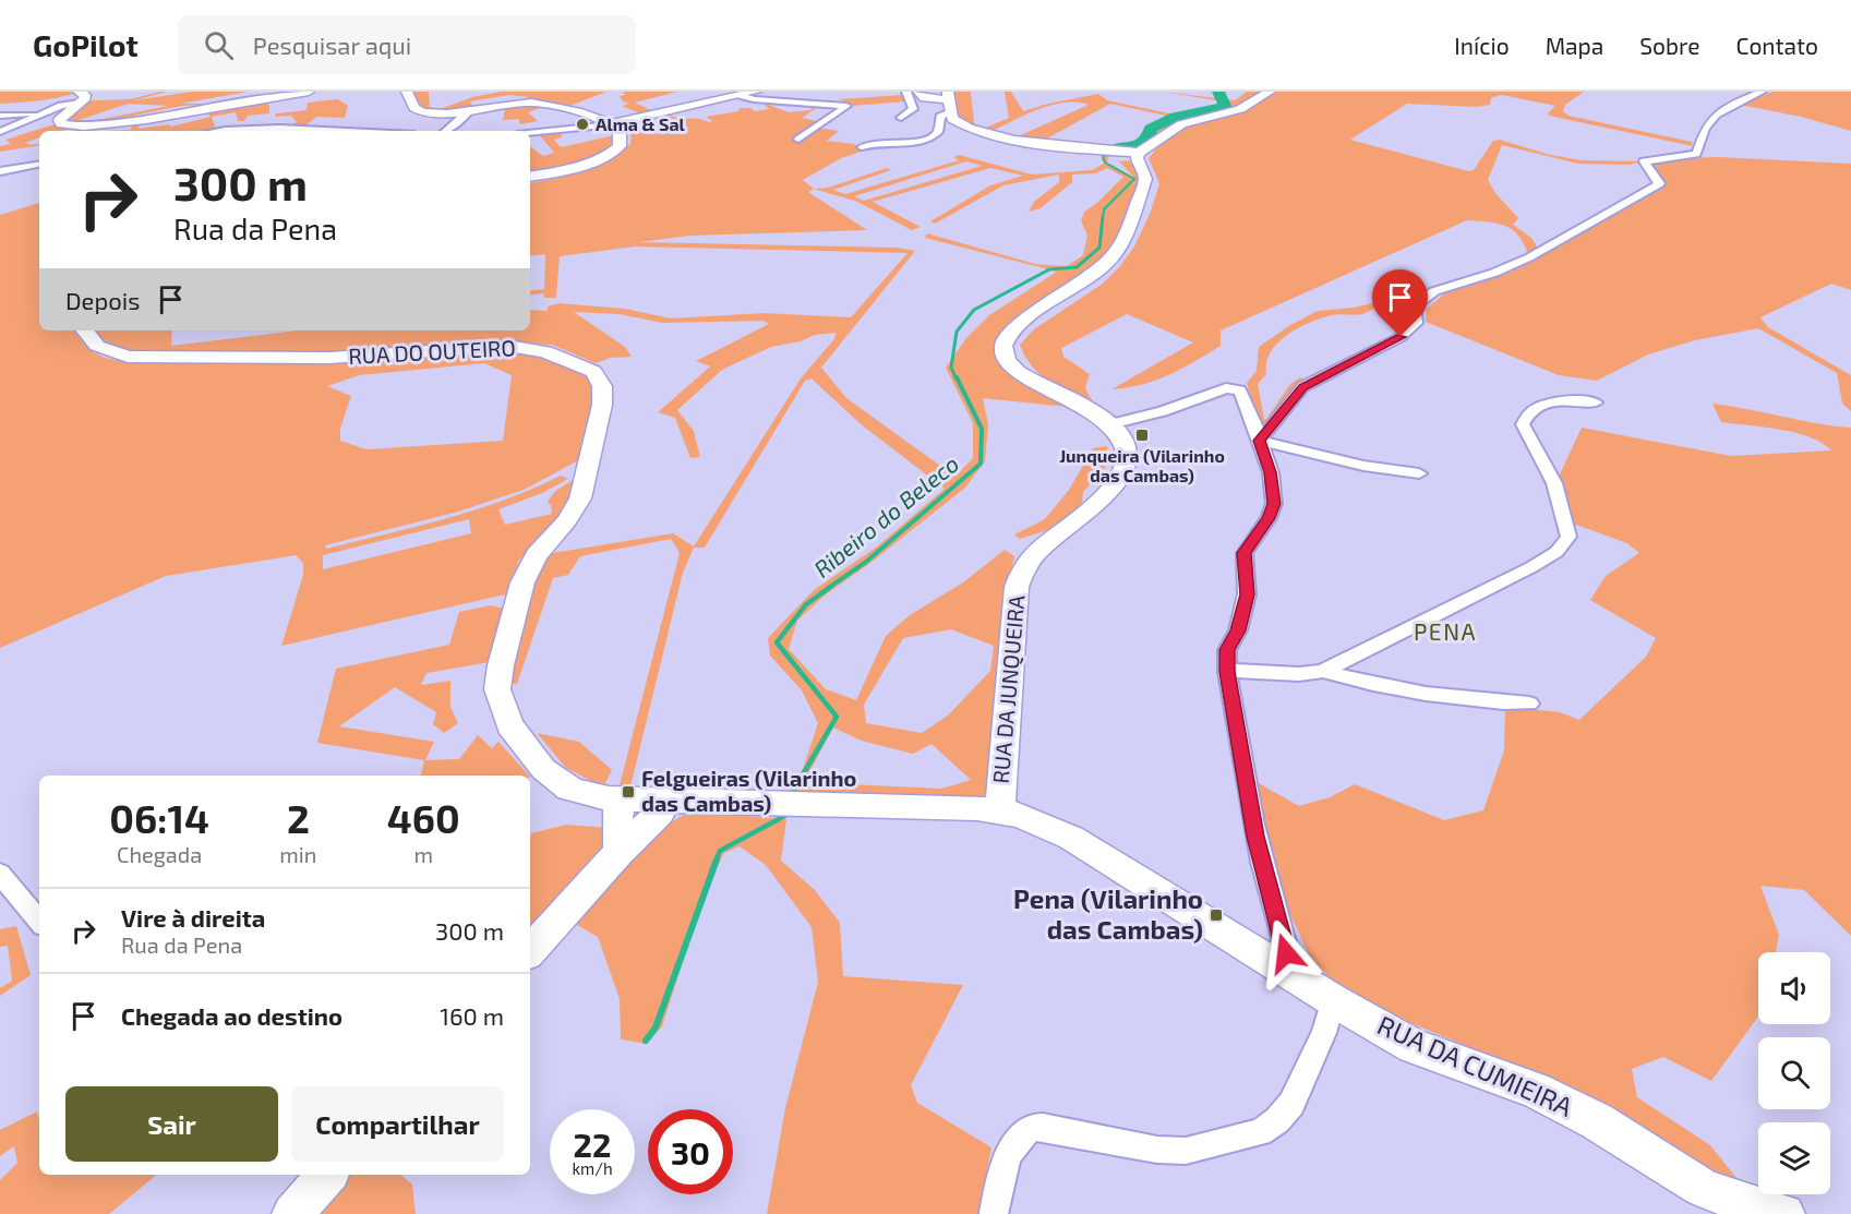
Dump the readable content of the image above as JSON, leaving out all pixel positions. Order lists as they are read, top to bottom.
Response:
{
  "streets": {
    "main road": ["RUA DO OUTEIRO", "RUA DA JUNQUEIRA", "RUA DA CUMIEIRA"]
  },
  "crossings": [
    ["RUA DO OUTEIRO", "RUA DA JUNQUEIRA"],
    ["RUA DO OUTEIRO", "RUA DA CUMIEIRA"],
    ["RUA DA JUNQUEIRA", "RUA DA CUMIEIRA"]
  ],
  "districts": ["PENA"],
  "water": ["Ribeiro do Beleco"],
  "places": {
    "other": ["Alma & Sal"],
    "transit": ["Junqueira (Vilarinho das Cambas)", "Felgueiras (Vilarinho das Cambas)", "Pena (Vilarinho das Cambas)"]
  },
  "page": {
    "header": "GoPilot",
    "search": "Pesquisar aqui",
    "nav": [
      "Início",
      "Mapa",
      "Sobre",
      "Contato"
    ],
    "turn": ["300 m", "Rua da Pena"],
    "then": "Depois",
    "eta": [
      "06:14",
      "Chegada",
      "2",
      "min",
      "460",
      "m"
    ],
    "list": [
      {
        "name": "Vire à direita",
        "note": "Rua da Pena",
        "value": "300 m"
      },
      {
        "name": "Chegada ao destino",
        "value": "160 m"
      }
    ],
    "buttons": ["Sair", "Compartilhar"],
    "speed": "22 km/h",
    "limit": "30"
  }
}
